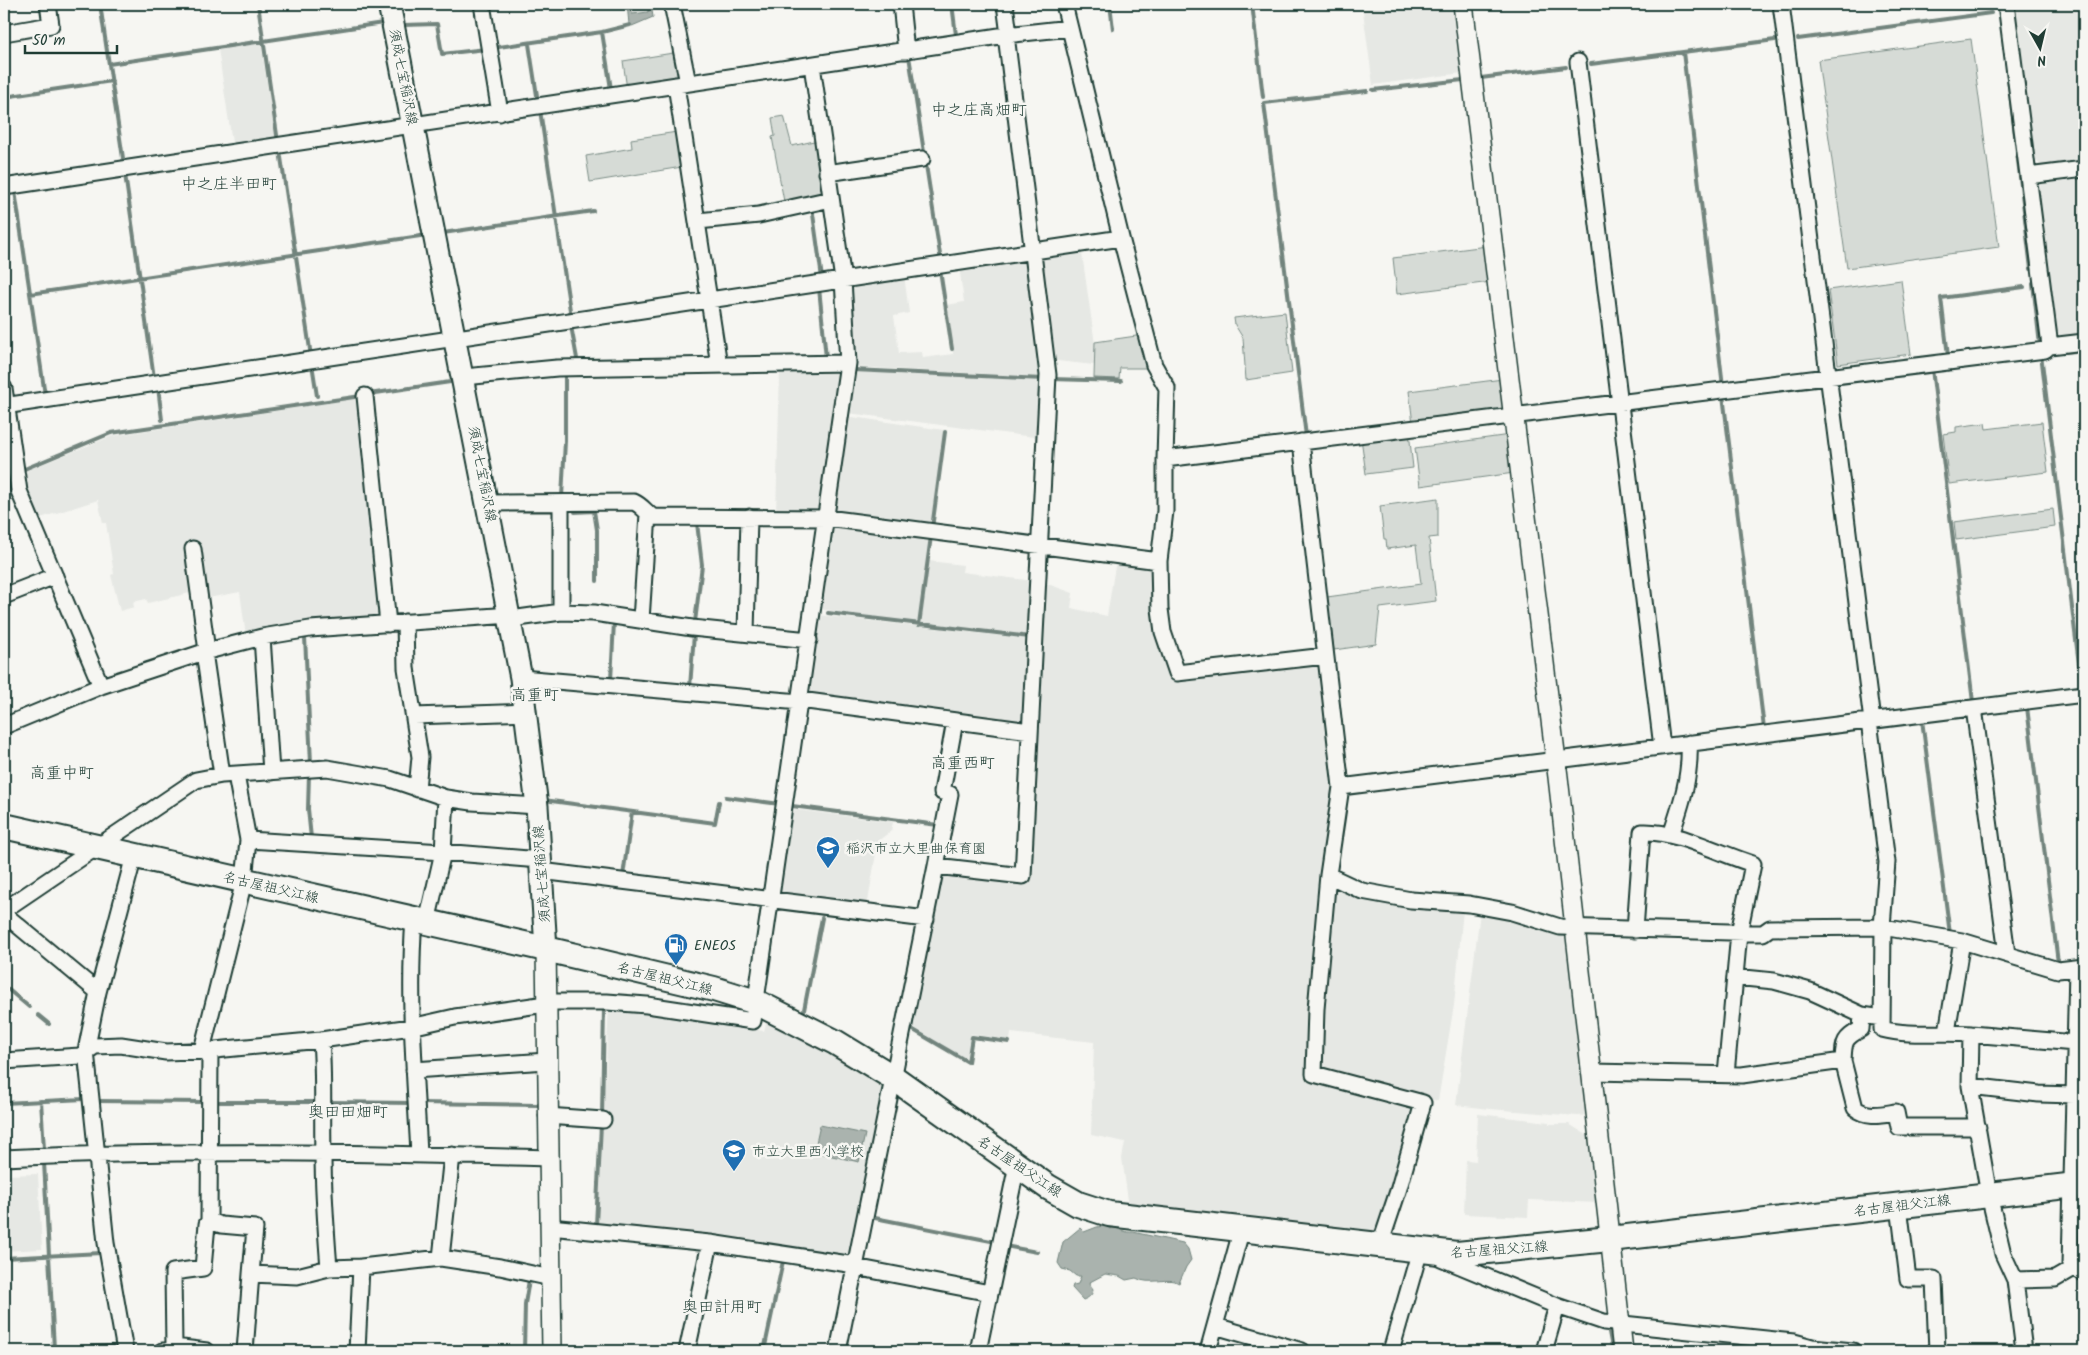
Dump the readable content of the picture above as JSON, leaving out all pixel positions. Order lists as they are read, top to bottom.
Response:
{
  "streets": {
    "main road": ["須成七宝稲沢線", "名古屋祖父江線"]
  },
  "crossings": [
    ["須成七宝稲沢線", "名古屋祖父江線"]
  ],
  "districts": [
    "中之庄高畑町",
    "中之庄半田町",
    "高重町",
    "高重西町",
    "高重中町",
    "奥田田畑町",
    "奥田計用町"
  ],
  "places": {
    "school or university": ["稲沢市立大里曲保育園", "市立大里西小学校"],
    "fuel station": ["ENEOS"]
  },
  "scale_bar": "50 m",
  "north": "bottom"
}
